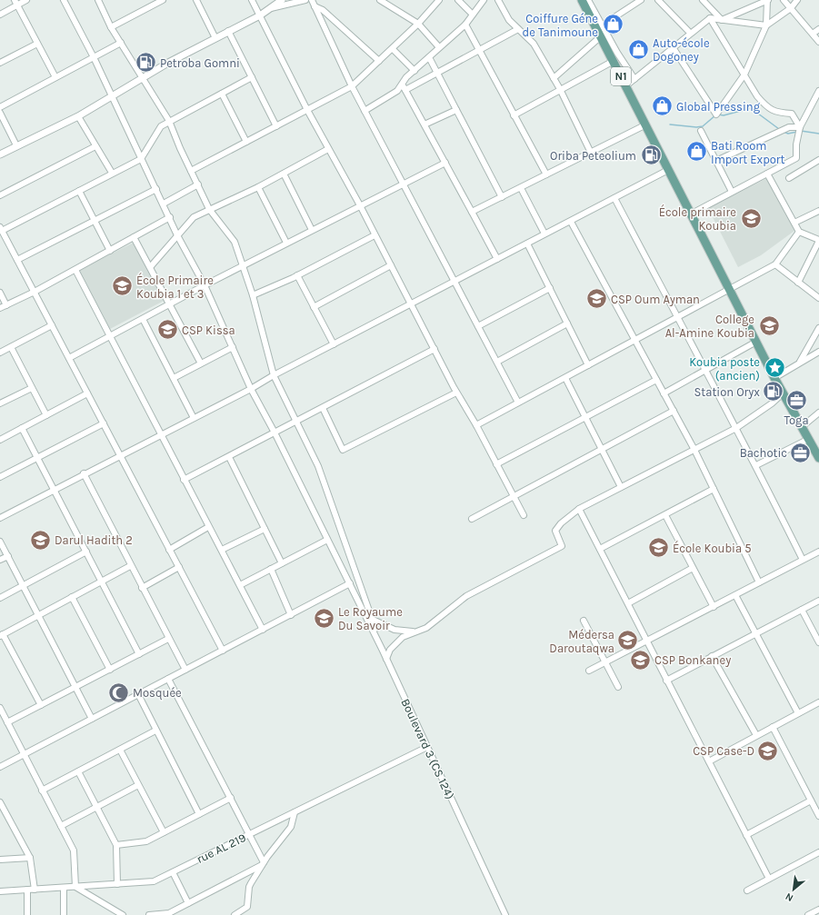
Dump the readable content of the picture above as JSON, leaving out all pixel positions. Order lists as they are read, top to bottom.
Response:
{
  "streets": {
    "main road": ["N1"],
    "street": ["Boulevard 3 (CS 124)", "rue AL 219"]
  },
  "crossings": [
    ["Boulevard 3 (CS 124)", "rue AL 219"]
  ],
  "places": {
    "shop": [
      "Coiffure Géne de Tanimoune",
      "Auto-école Dogoney",
      "Global Pressing",
      "Bati Room Import Export"
    ],
    "fuel station": ["Petroba Gomni", "Oriba Peteolium", "Station Oryx"],
    "school or university": [
      "École primaire Koubia",
      "École Primaire Koubia 1 et 3",
      "CSP Oum Ayman",
      "College Al-Amine Koubia",
      "CSP Kissa",
      "Darul Hadith 2",
      "École Koubia 5",
      "Le Royaume Du Savoir",
      "Médersa Daroutaqwa",
      "CSP Bonkaney",
      "CSP Case-D"
    ],
    "place": ["Koubia poste (ancien)"],
    "office": ["Toga", "Bachotic"],
    "mosque": ["Mosquée"]
  },
  "north": "bottom left"
}
